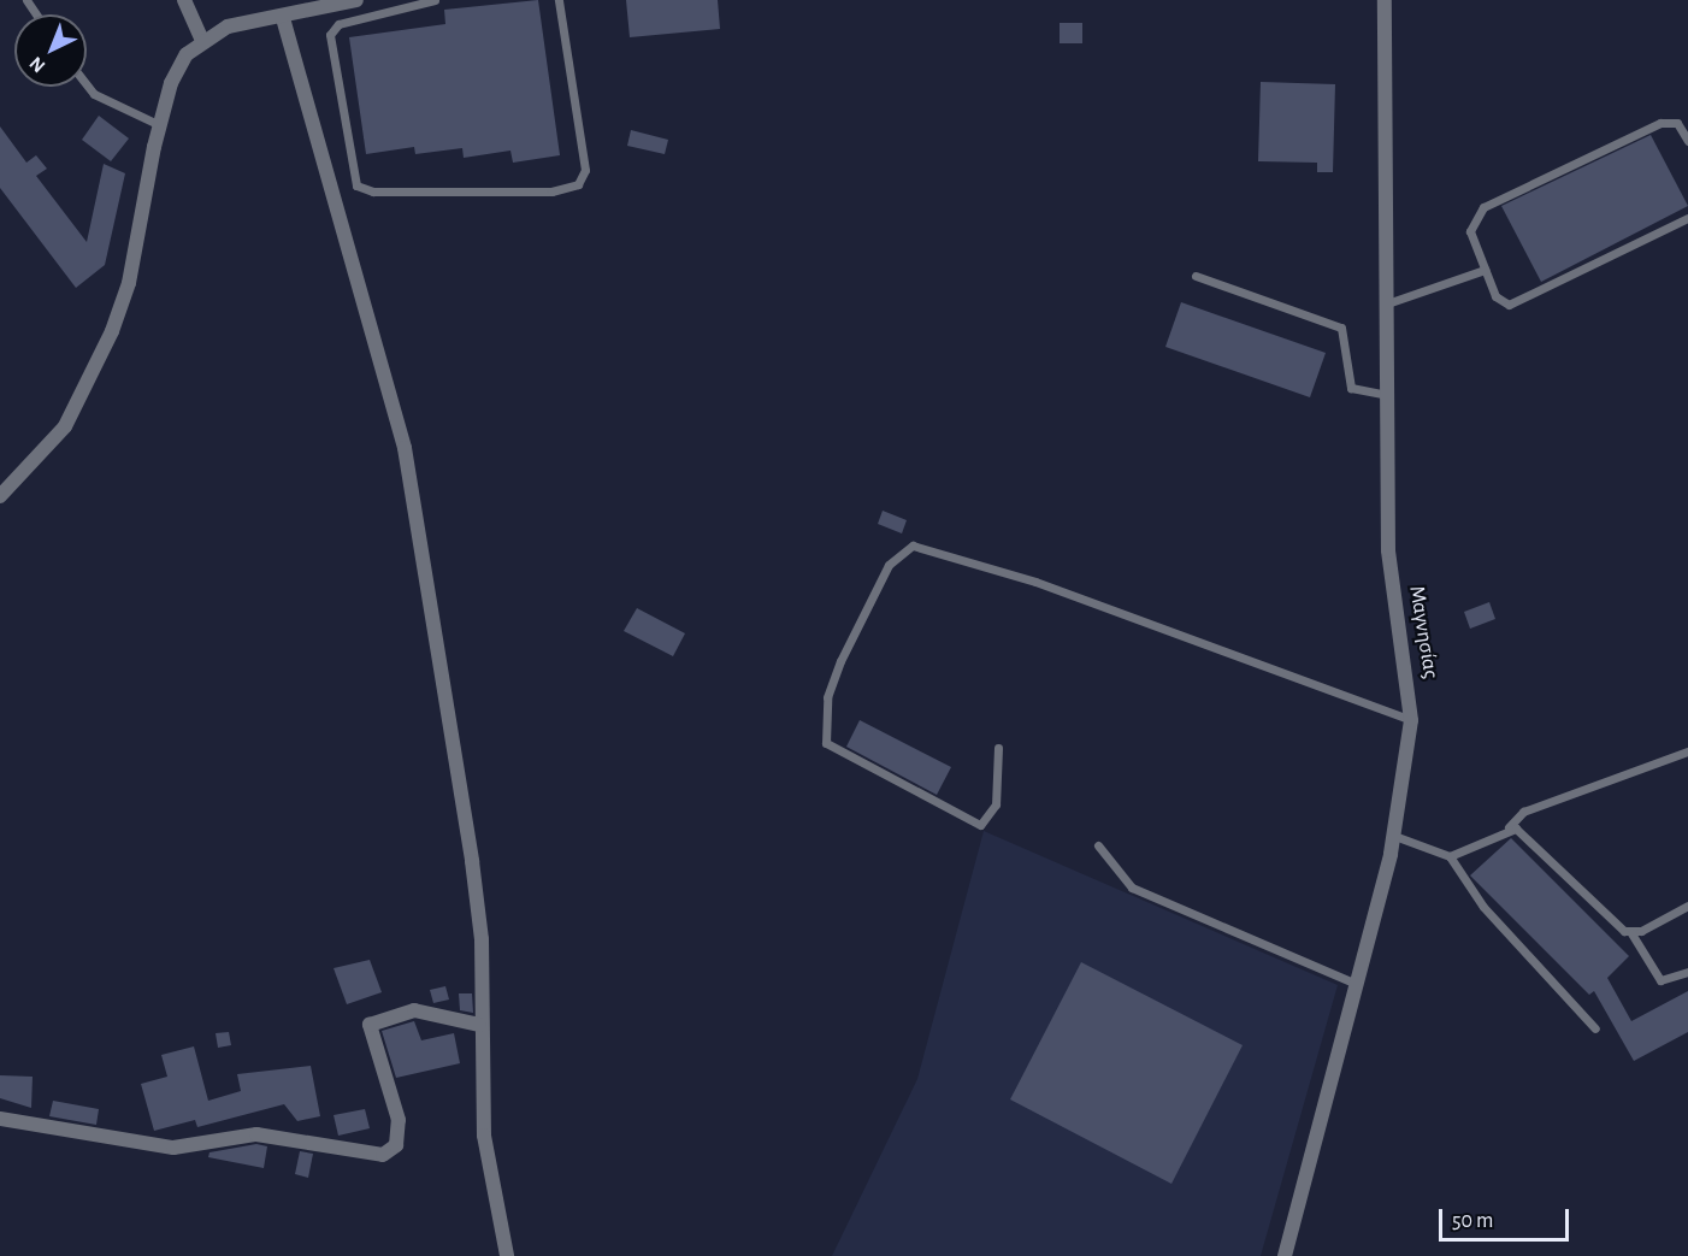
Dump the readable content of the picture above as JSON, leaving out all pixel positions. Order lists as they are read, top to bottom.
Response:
{
  "streets": {
    "street": ["Μαγνησίας"]
  },
  "scale_bar": "50 m",
  "north": "bottom left"
}
